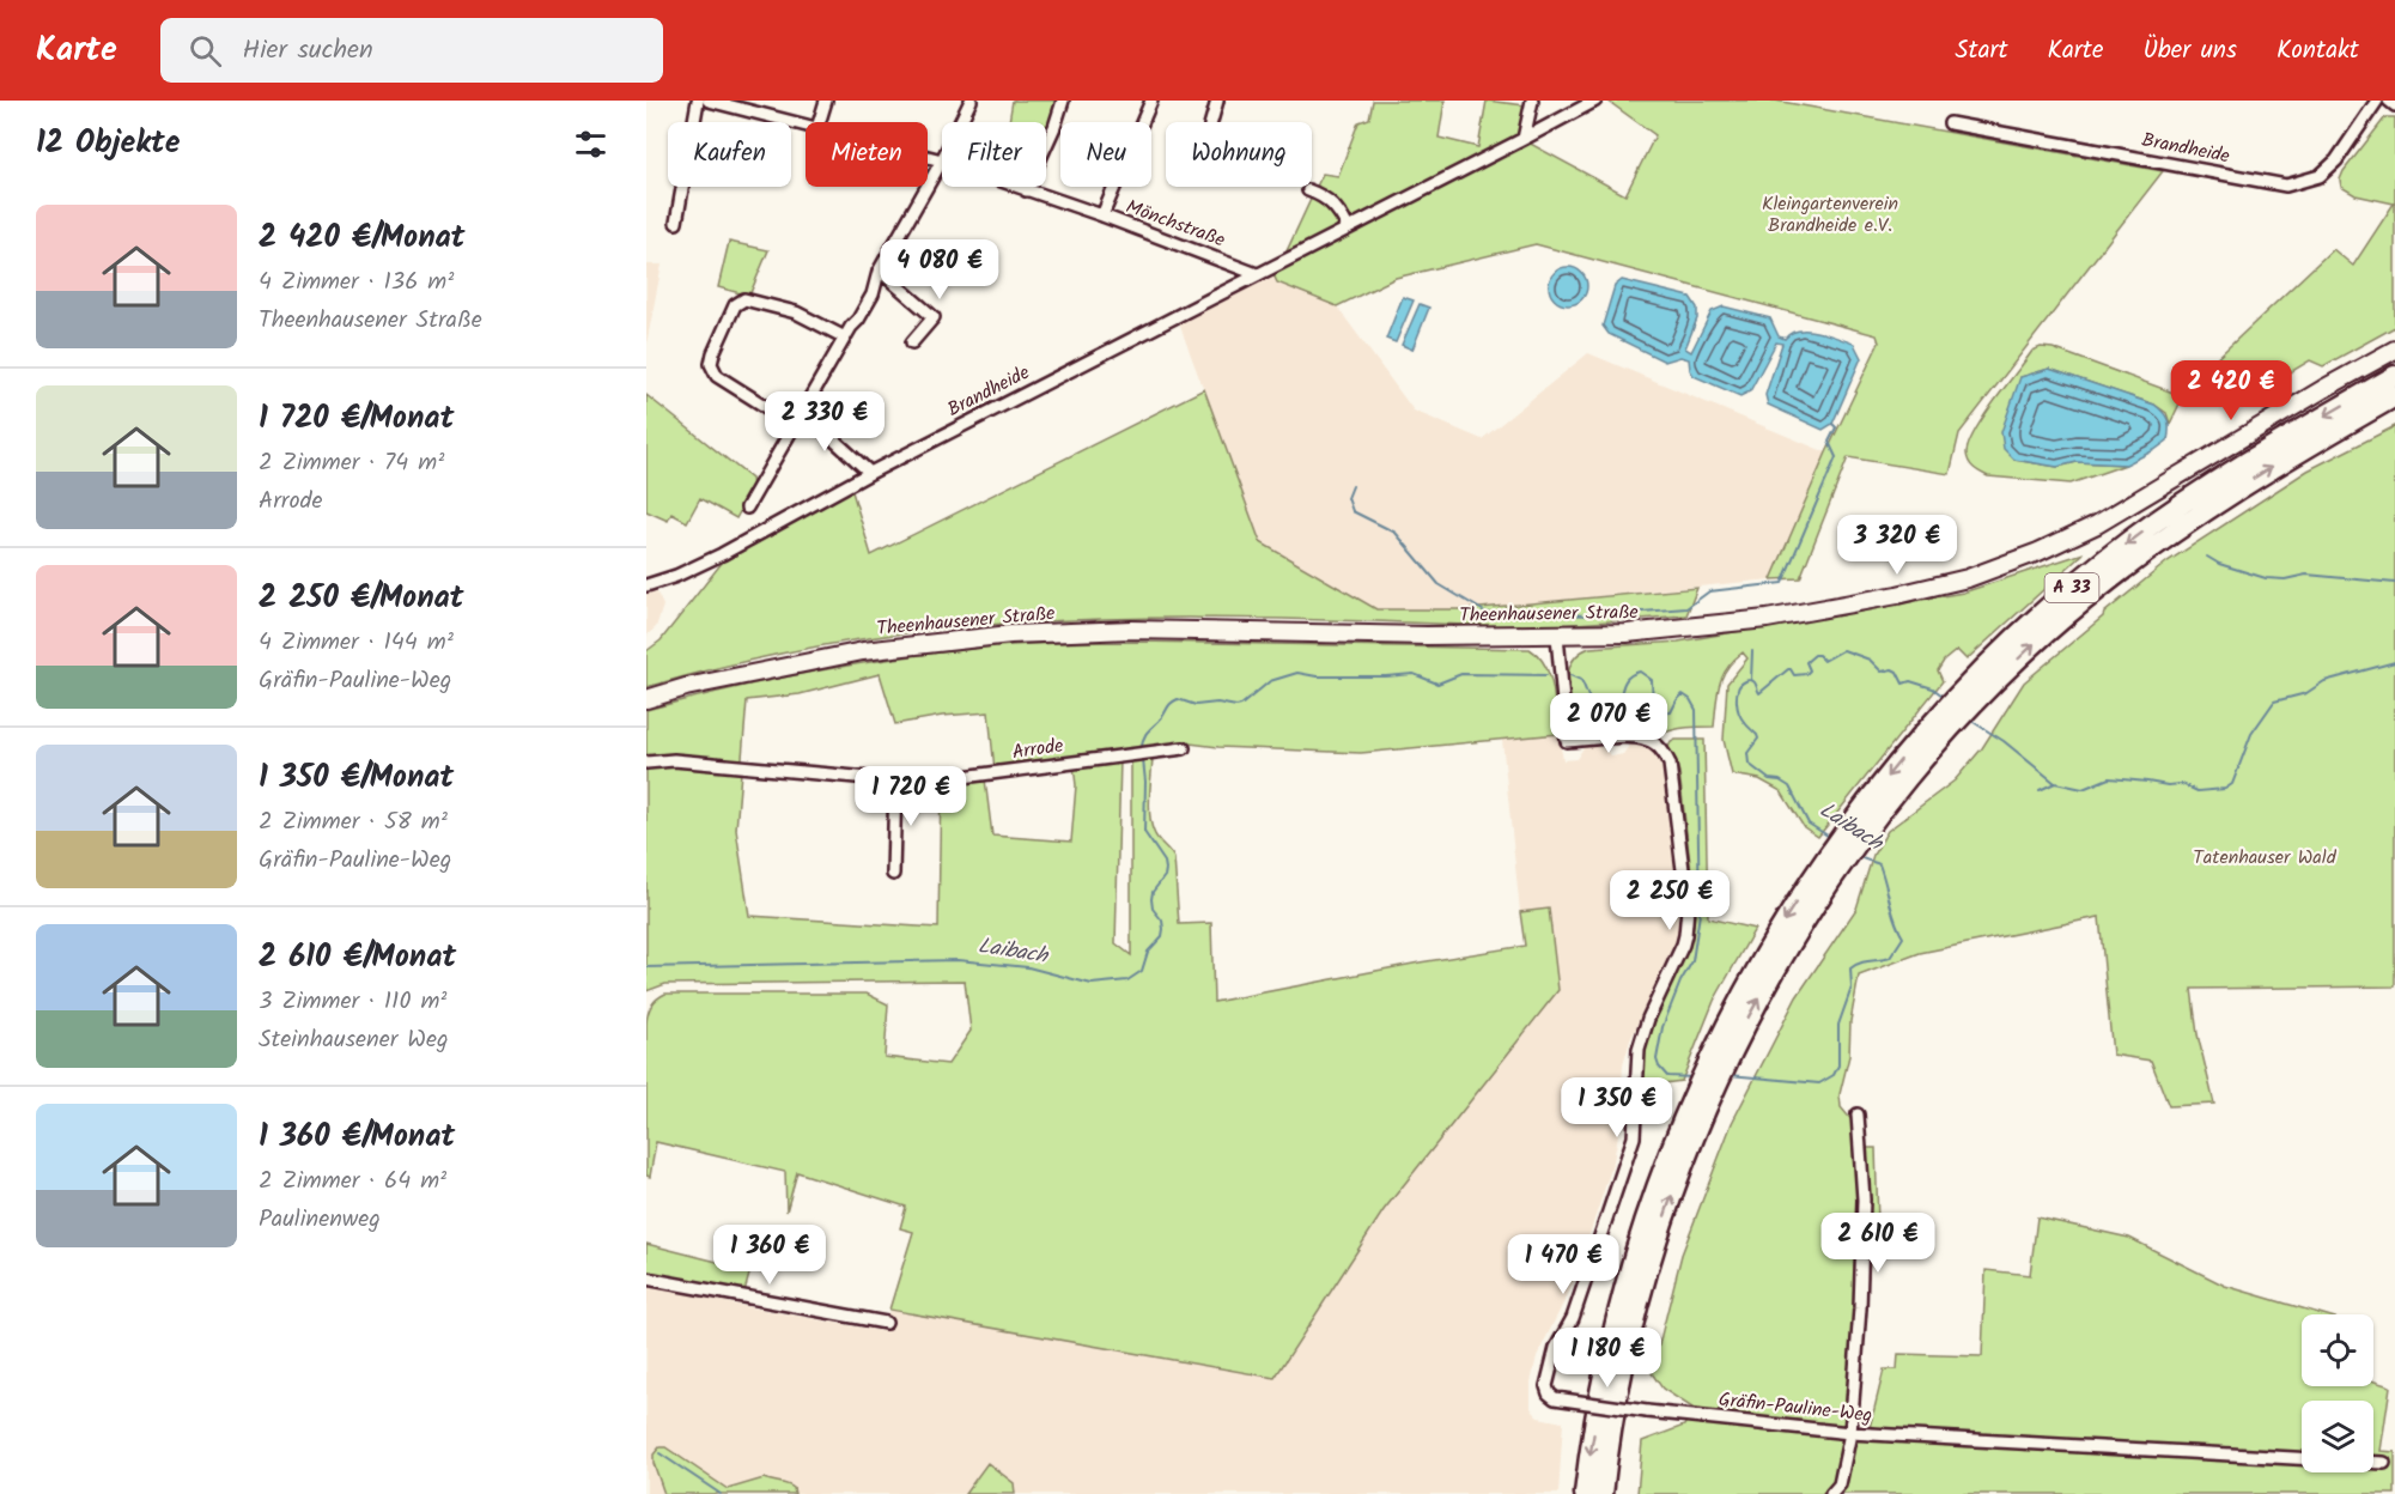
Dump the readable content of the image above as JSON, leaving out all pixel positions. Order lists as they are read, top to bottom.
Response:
{
  "streets": {
    "highway": ["A 33"],
    "main road": ["Theenhausener Straße"],
    "street": [
      "Brandheide",
      "Mönchstraße",
      "Arrode",
      "Gräfin-Pauline-Weg"
    ]
  },
  "crossings": [
    ["Brandheide", "Mönchstraße"],
    ["Theenhausener Straße", "Gräfin-Pauline-Weg"]
  ],
  "water": ["Laibach"],
  "parks": ["Kleingartenverein Brandheide e.V.", "Tatenhauser Wald"],
  "page": {
    "header": "Karte",
    "search": "Hier suchen",
    "nav": [
      "Start",
      "Karte",
      "Über uns",
      "Kontakt"
    ],
    "heading": "12 Objekte",
    "chip": [
      "Kaufen",
      "Mieten",
      "Filter",
      "Neu",
      "Wohnung"
    ],
    "list": [
      {
        "name": "2 420 €/Monat",
        "note": "4 Zimmer · 136 m² · Theenhausener Straße"
      },
      {
        "name": "1 720 €/Monat",
        "note": "2 Zimmer · 74 m² · Arrode"
      },
      {
        "name": "2 250 €/Monat",
        "note": "4 Zimmer · 144 m² · Gräfin-Pauline-Weg"
      },
      {
        "name": "1 350 €/Monat",
        "note": "2 Zimmer · 58 m² · Gräfin-Pauline-Weg"
      },
      {
        "name": "2 610 €/Monat",
        "note": "3 Zimmer · 110 m² · Steinhausener Weg"
      },
      {
        "name": "1 360 €/Monat",
        "note": "2 Zimmer · 64 m² · Paulinenweg"
      }
    ],
    "price": [
      "4 080 €",
      "2 420 €",
      "2 330 €",
      "3 320 €",
      "2 070 €",
      "1 720 €",
      "2 250 €",
      "1 350 €",
      "2 610 €",
      "1 360 €",
      "1 470 €",
      "1 180 €"
    ]
  }
}
